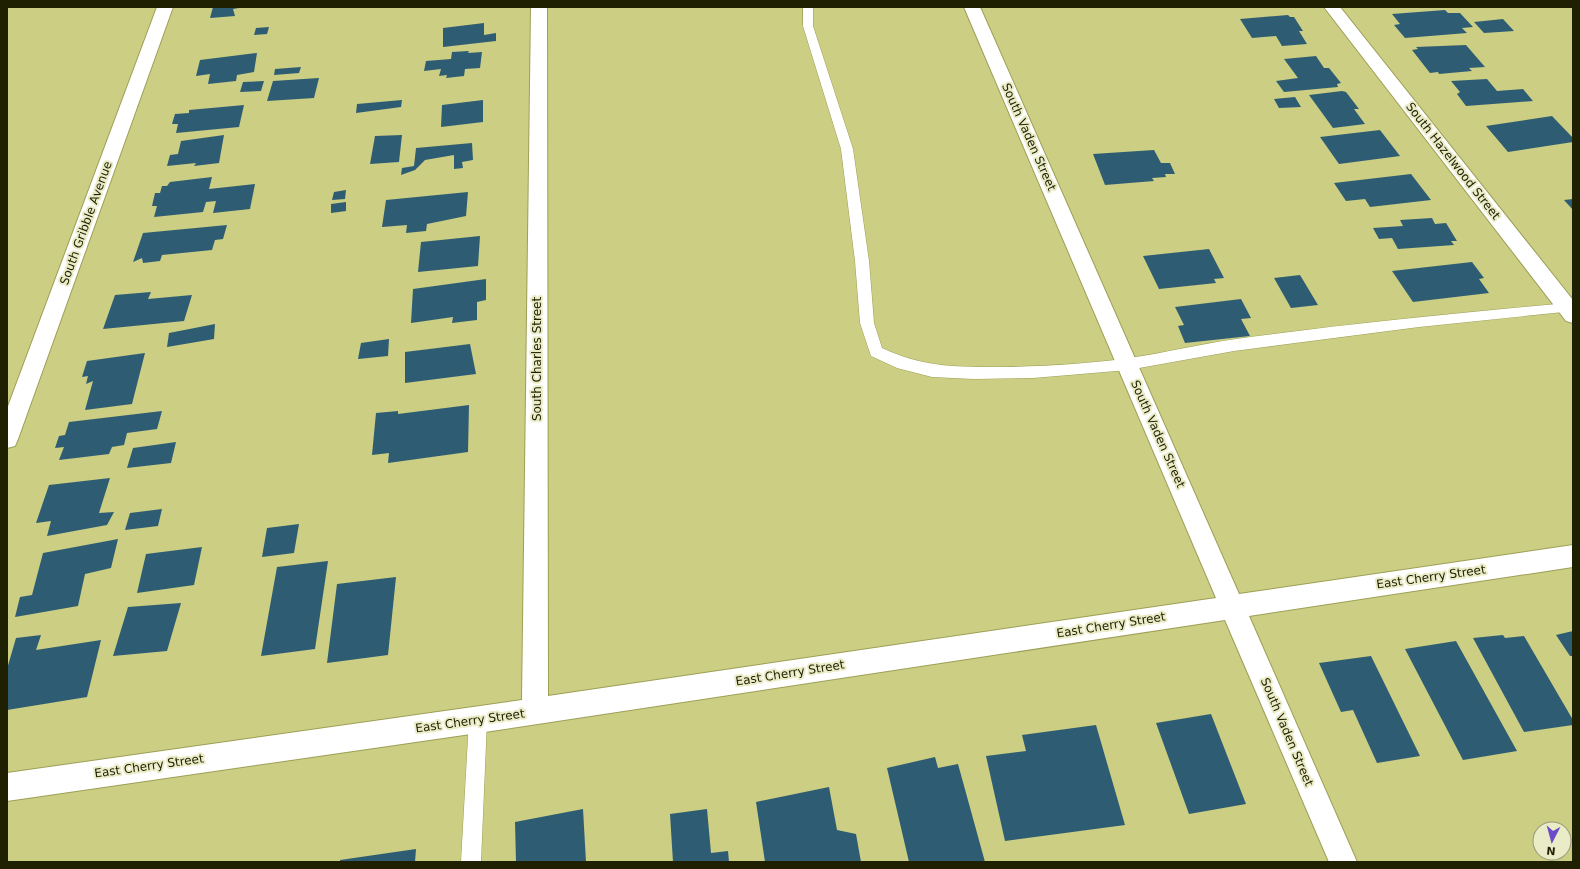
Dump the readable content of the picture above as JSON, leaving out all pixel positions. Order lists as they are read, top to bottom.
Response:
{
  "streets": {
    "street": [
      "South Vaden Street",
      "South Hazelwood Street",
      "South Gribble Avenue",
      "South Charles Street",
      "East Cherry Street"
    ]
  },
  "crossings": [
    ["South Vaden Street", "East Cherry Street"],
    ["South Charles Street", "East Cherry Street"]
  ],
  "north": "bottom"
}
